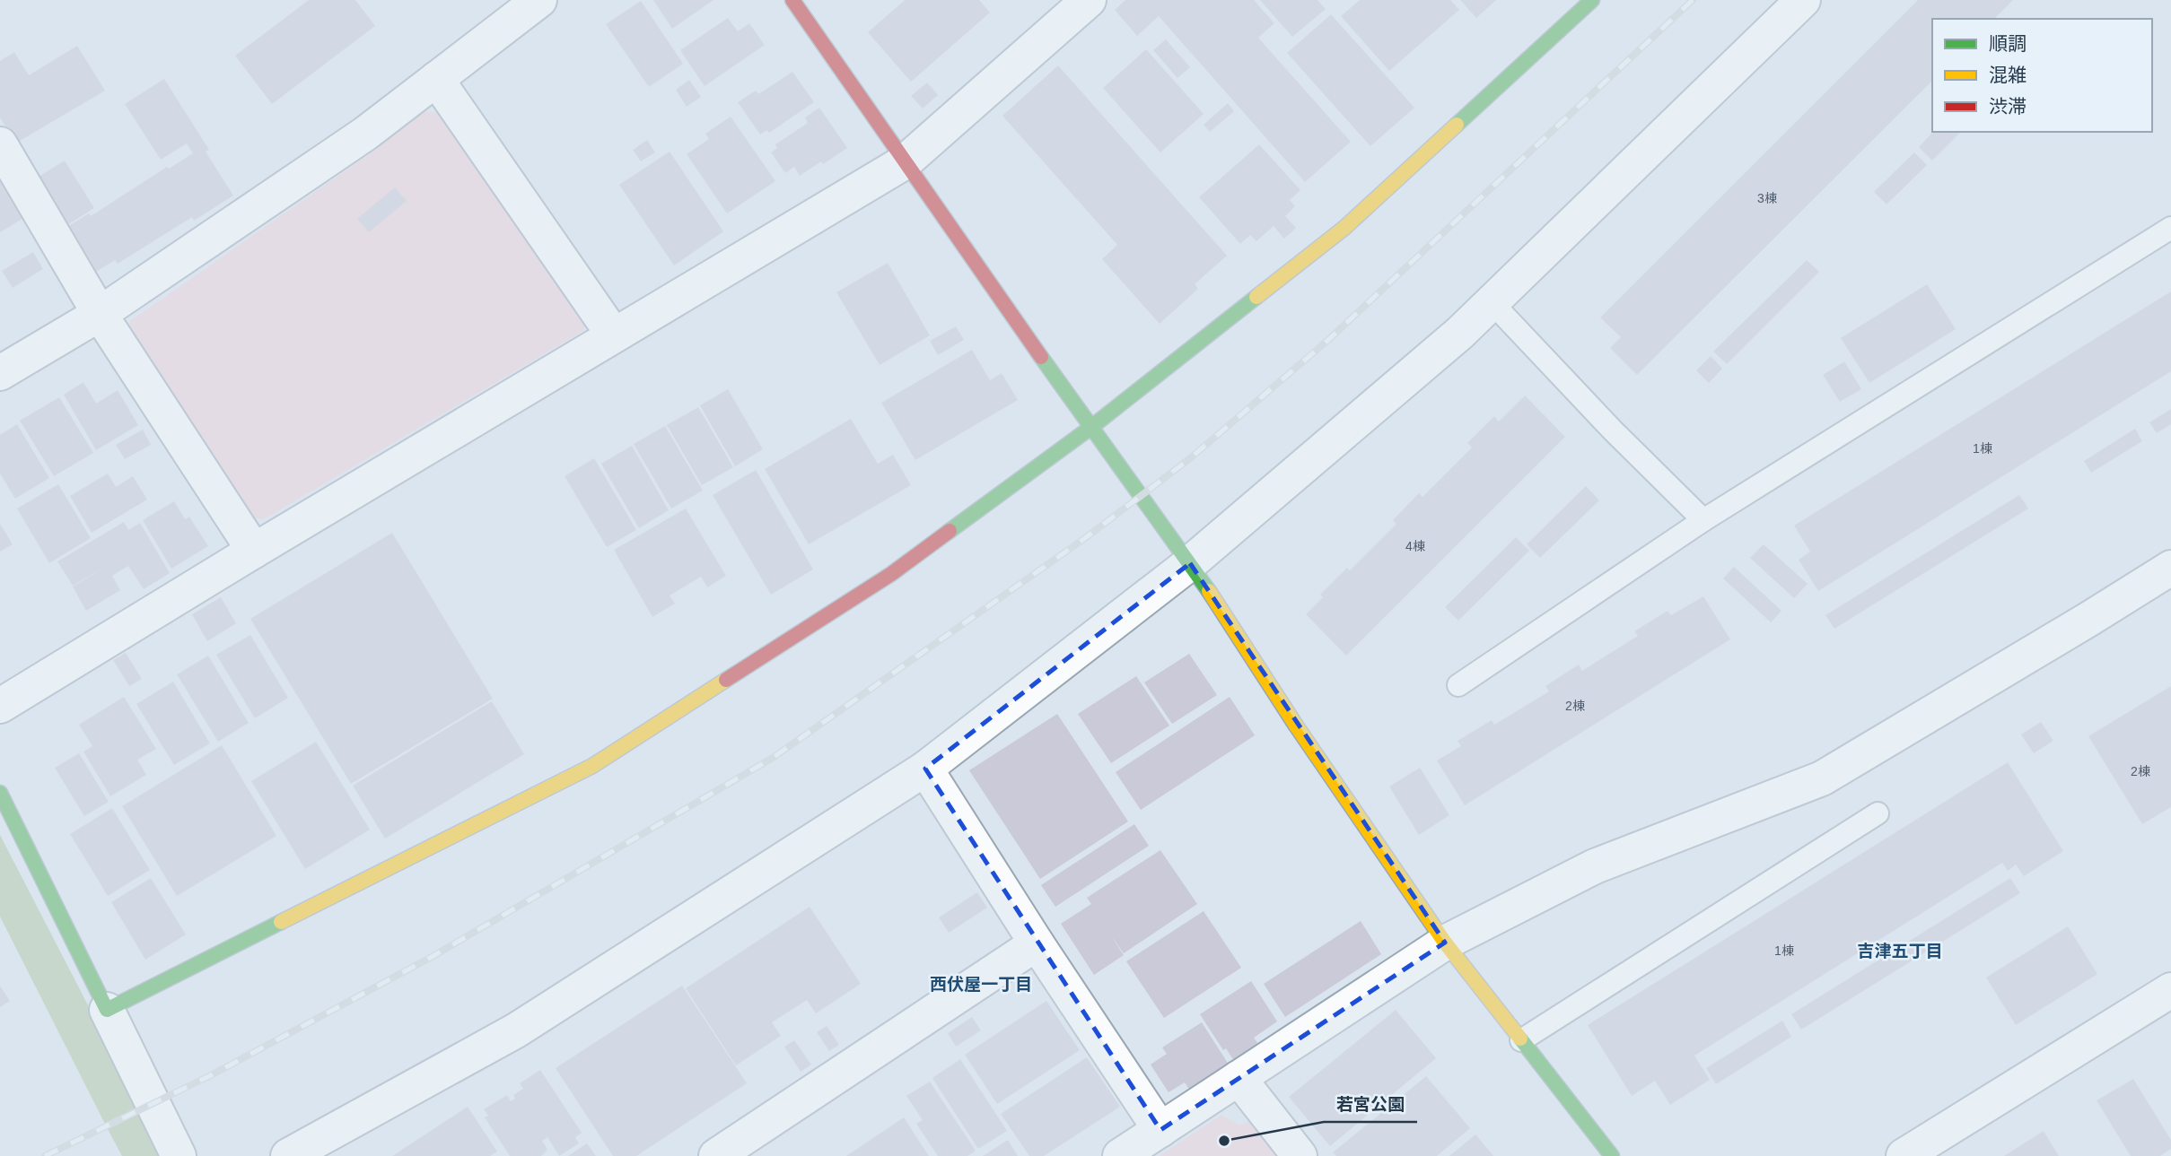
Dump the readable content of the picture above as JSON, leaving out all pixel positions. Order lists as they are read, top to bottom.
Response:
{
  "districts": ["吉津五丁目", "西伏屋一丁目"],
  "places": ["若宮公園"],
  "house_numbers": [
    "3棟",
    "1棟",
    "4棟",
    "2棟",
    "2棟",
    "1棟"
  ],
  "legend": ["順調", "混雑", "渋滞"]
}
